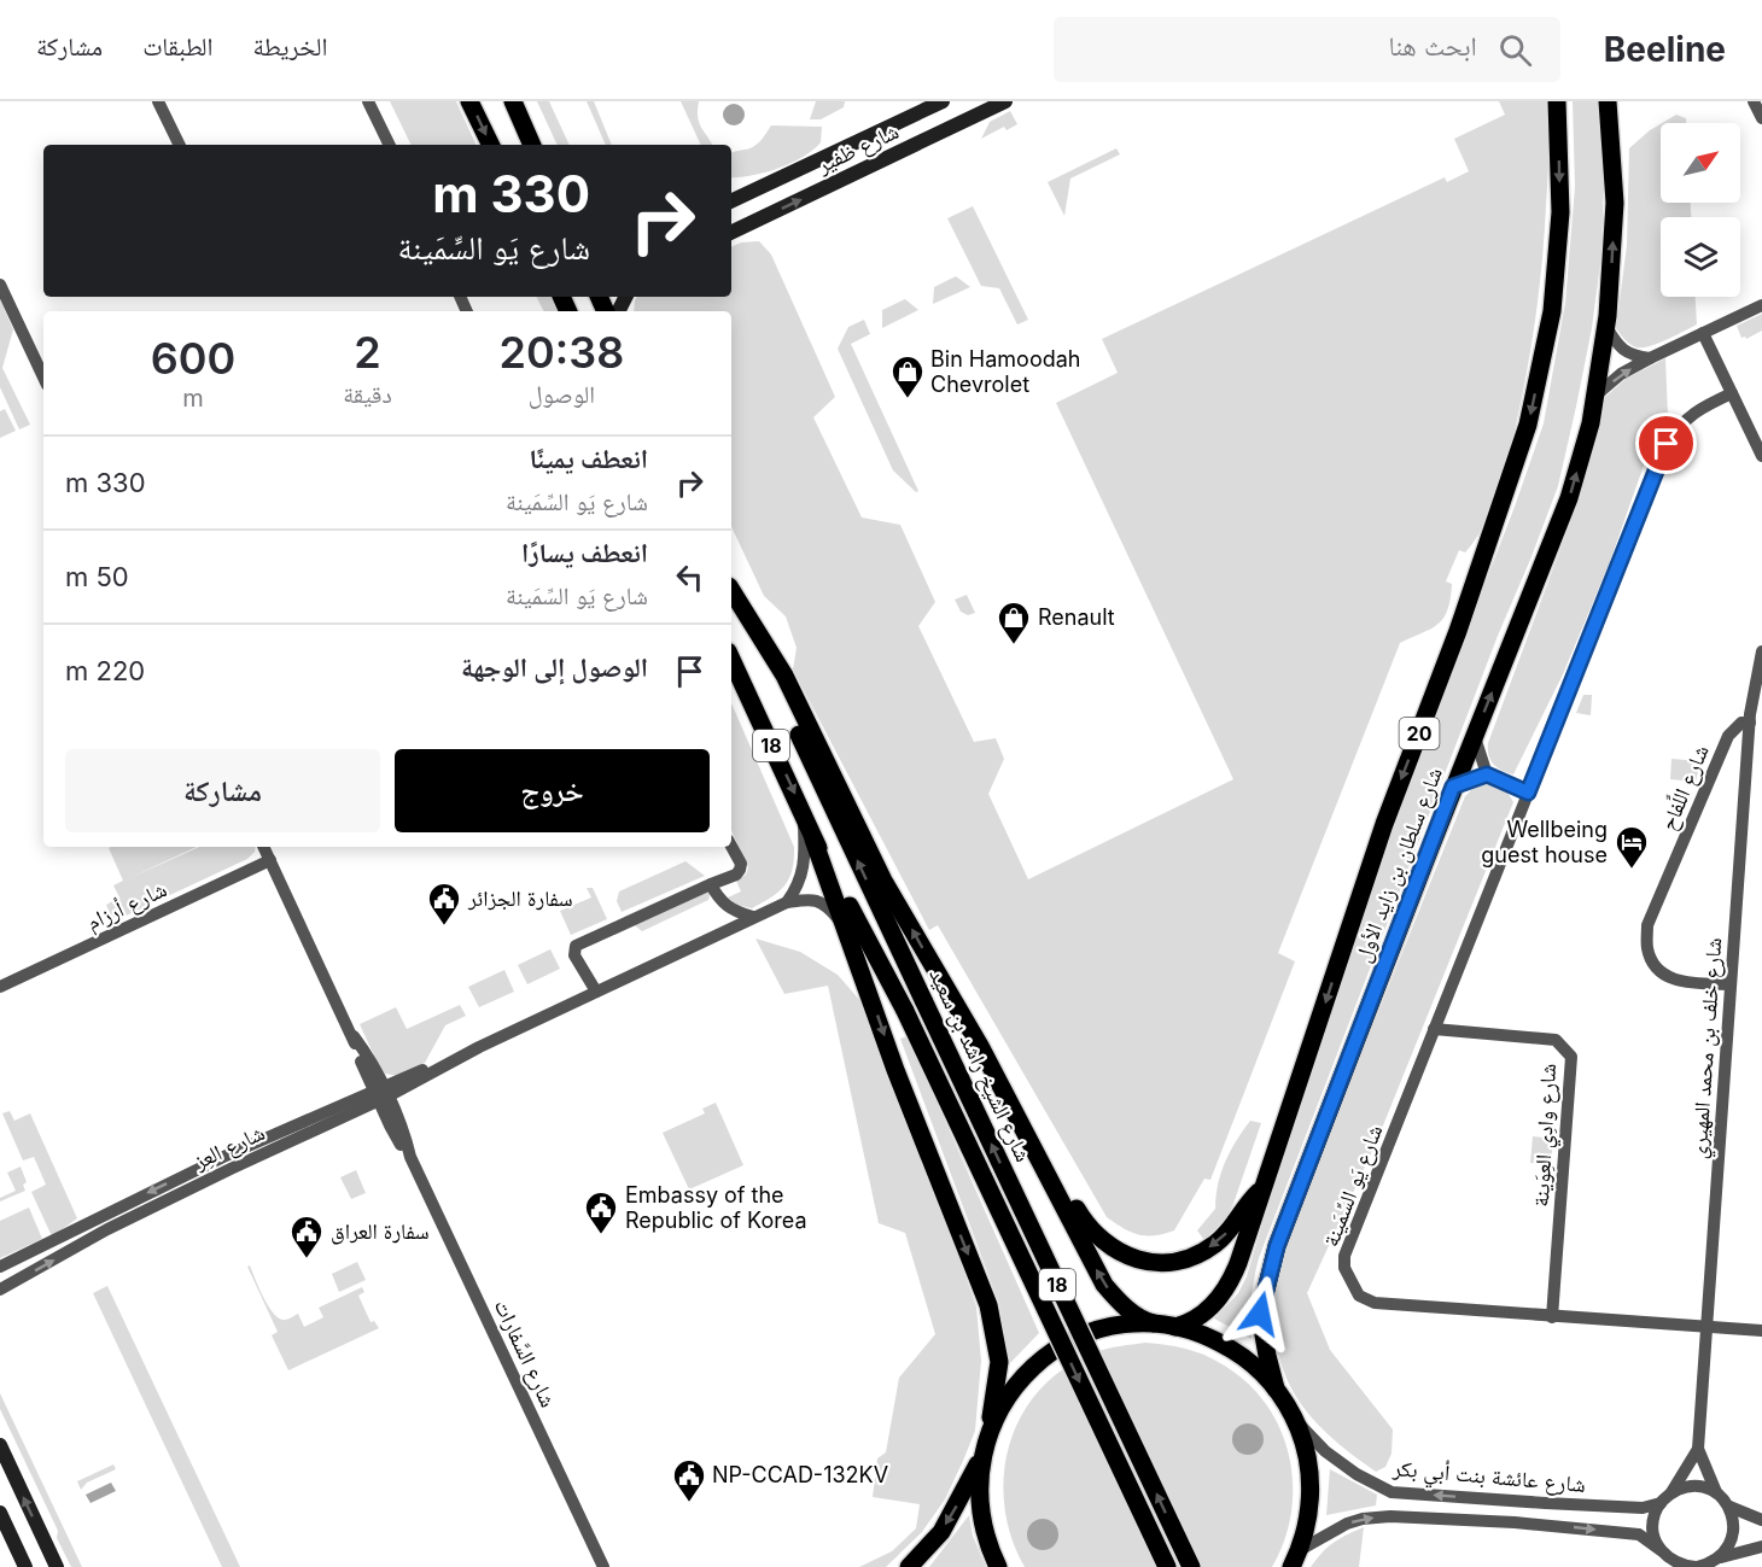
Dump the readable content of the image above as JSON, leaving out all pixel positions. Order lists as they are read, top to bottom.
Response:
{
  "streets": {
    "main road": [
      "شارع ظفير",
      "20",
      "18",
      "شارع سلطان بن زايد الأول",
      "شارع الشيخ راشد بن سعيد"
    ],
    "street": [
      "شارع اللِّفاح",
      "شارع أرزام",
      "شارع خلف بن محمد المهيري",
      "شارع وادِي العِوَينة",
      "شارع العِز",
      "شارع يَو السِّمَينة",
      "شارع السَّفارات",
      "شارع عائشة بنت أبي بكر"
    ]
  },
  "crossings": [
    ["شارع اللِّفاح", "شارع خلف بن محمد المهيري"],
    ["شارع أرزام", "شارع السَّفارات"],
    ["شارع خلف بن محمد المهيري", "شارع يَو السِّمَينة"],
    ["شارع خلف بن محمد المهيري", "شارع عائشة بنت أبي بكر"],
    ["شارع وادِي العِوَينة", "شارع يَو السِّمَينة"],
    ["شارع العِز", "شارع السَّفارات"]
  ],
  "places": {
    "shop": ["Bin Hamoodah Chevrolet", "Renault"],
    "hotel": ["Wellbeing guest house"],
    "public building": [
      "سفارة الجزائر",
      "Embassy of the Republic of Korea",
      "سفارة العراق",
      "NP-CCAD-132KV"
    ]
  },
  "north": "top right",
  "page": {
    "header": "Beeline",
    "search": "ابحث هنا",
    "nav": ["الخريطة", "الطبقات", "مشاركة"],
    "turn": ["330 m", "شارع يَو السِّمَينة"],
    "eta": [
      "20:38",
      "الوصول",
      "2",
      "دقيقة",
      "600",
      "m"
    ],
    "list": [
      {
        "name": "انعطف يمينًا",
        "note": "شارع يَو السِّمَينة",
        "value": "330 m"
      },
      {
        "name": "انعطف يسارًا",
        "note": "شارع يَو السِّمَينة",
        "value": "50 m"
      },
      {
        "name": "الوصول إلى الوجهة",
        "value": "220 m"
      }
    ],
    "buttons": ["خروج", "مشاركة"]
  }
}
